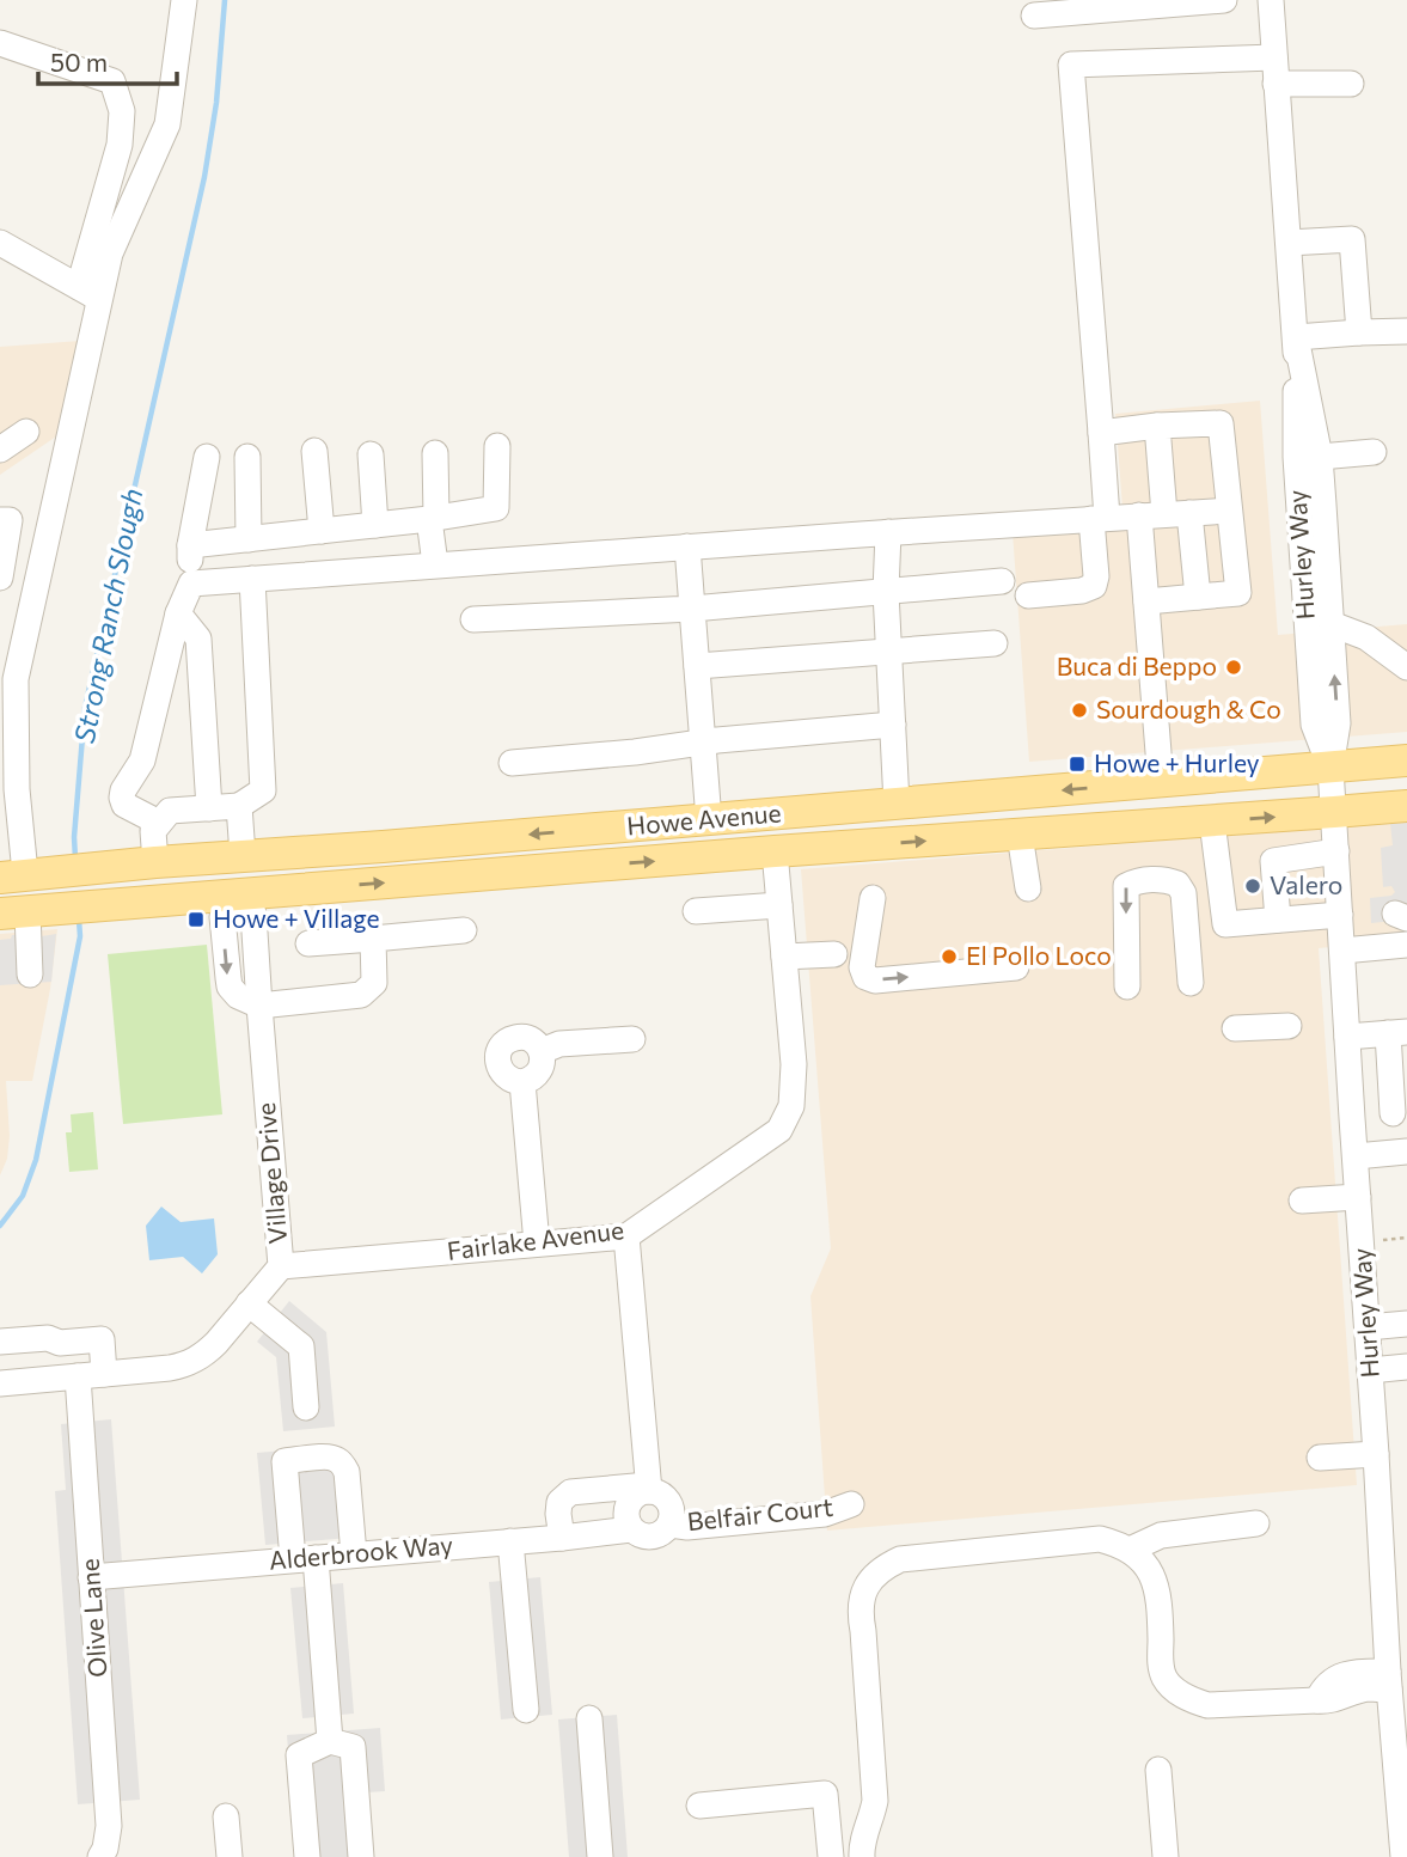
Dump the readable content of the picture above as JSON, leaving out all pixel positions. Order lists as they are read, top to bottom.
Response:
{
  "streets": {
    "main road": ["Howe Avenue"],
    "street": [
      "Hurley Way",
      "Village Drive",
      "Fairlake Avenue",
      "Belfair Court",
      "Alderbrook Way",
      "Olive Lane"
    ]
  },
  "crossings": [
    ["Hurley Way", "Howe Avenue"],
    ["Howe Avenue", "Village Drive"],
    ["Howe Avenue", "Fairlake Avenue"],
    ["Village Drive", "Fairlake Avenue"],
    ["Village Drive", "Olive Lane"],
    ["Belfair Court", "Alderbrook Way"],
    ["Alderbrook Way", "Olive Lane"]
  ],
  "water": ["Strong Ranch Slough"],
  "places": {
    "other": [
      "Buca di Beppo",
      "Sourdough & Co",
      "Valero",
      "El Pollo Loco"
    ],
    "transit": ["Howe + Hurley", "Howe + Village"]
  },
  "scale_bar": "50 m"
}
